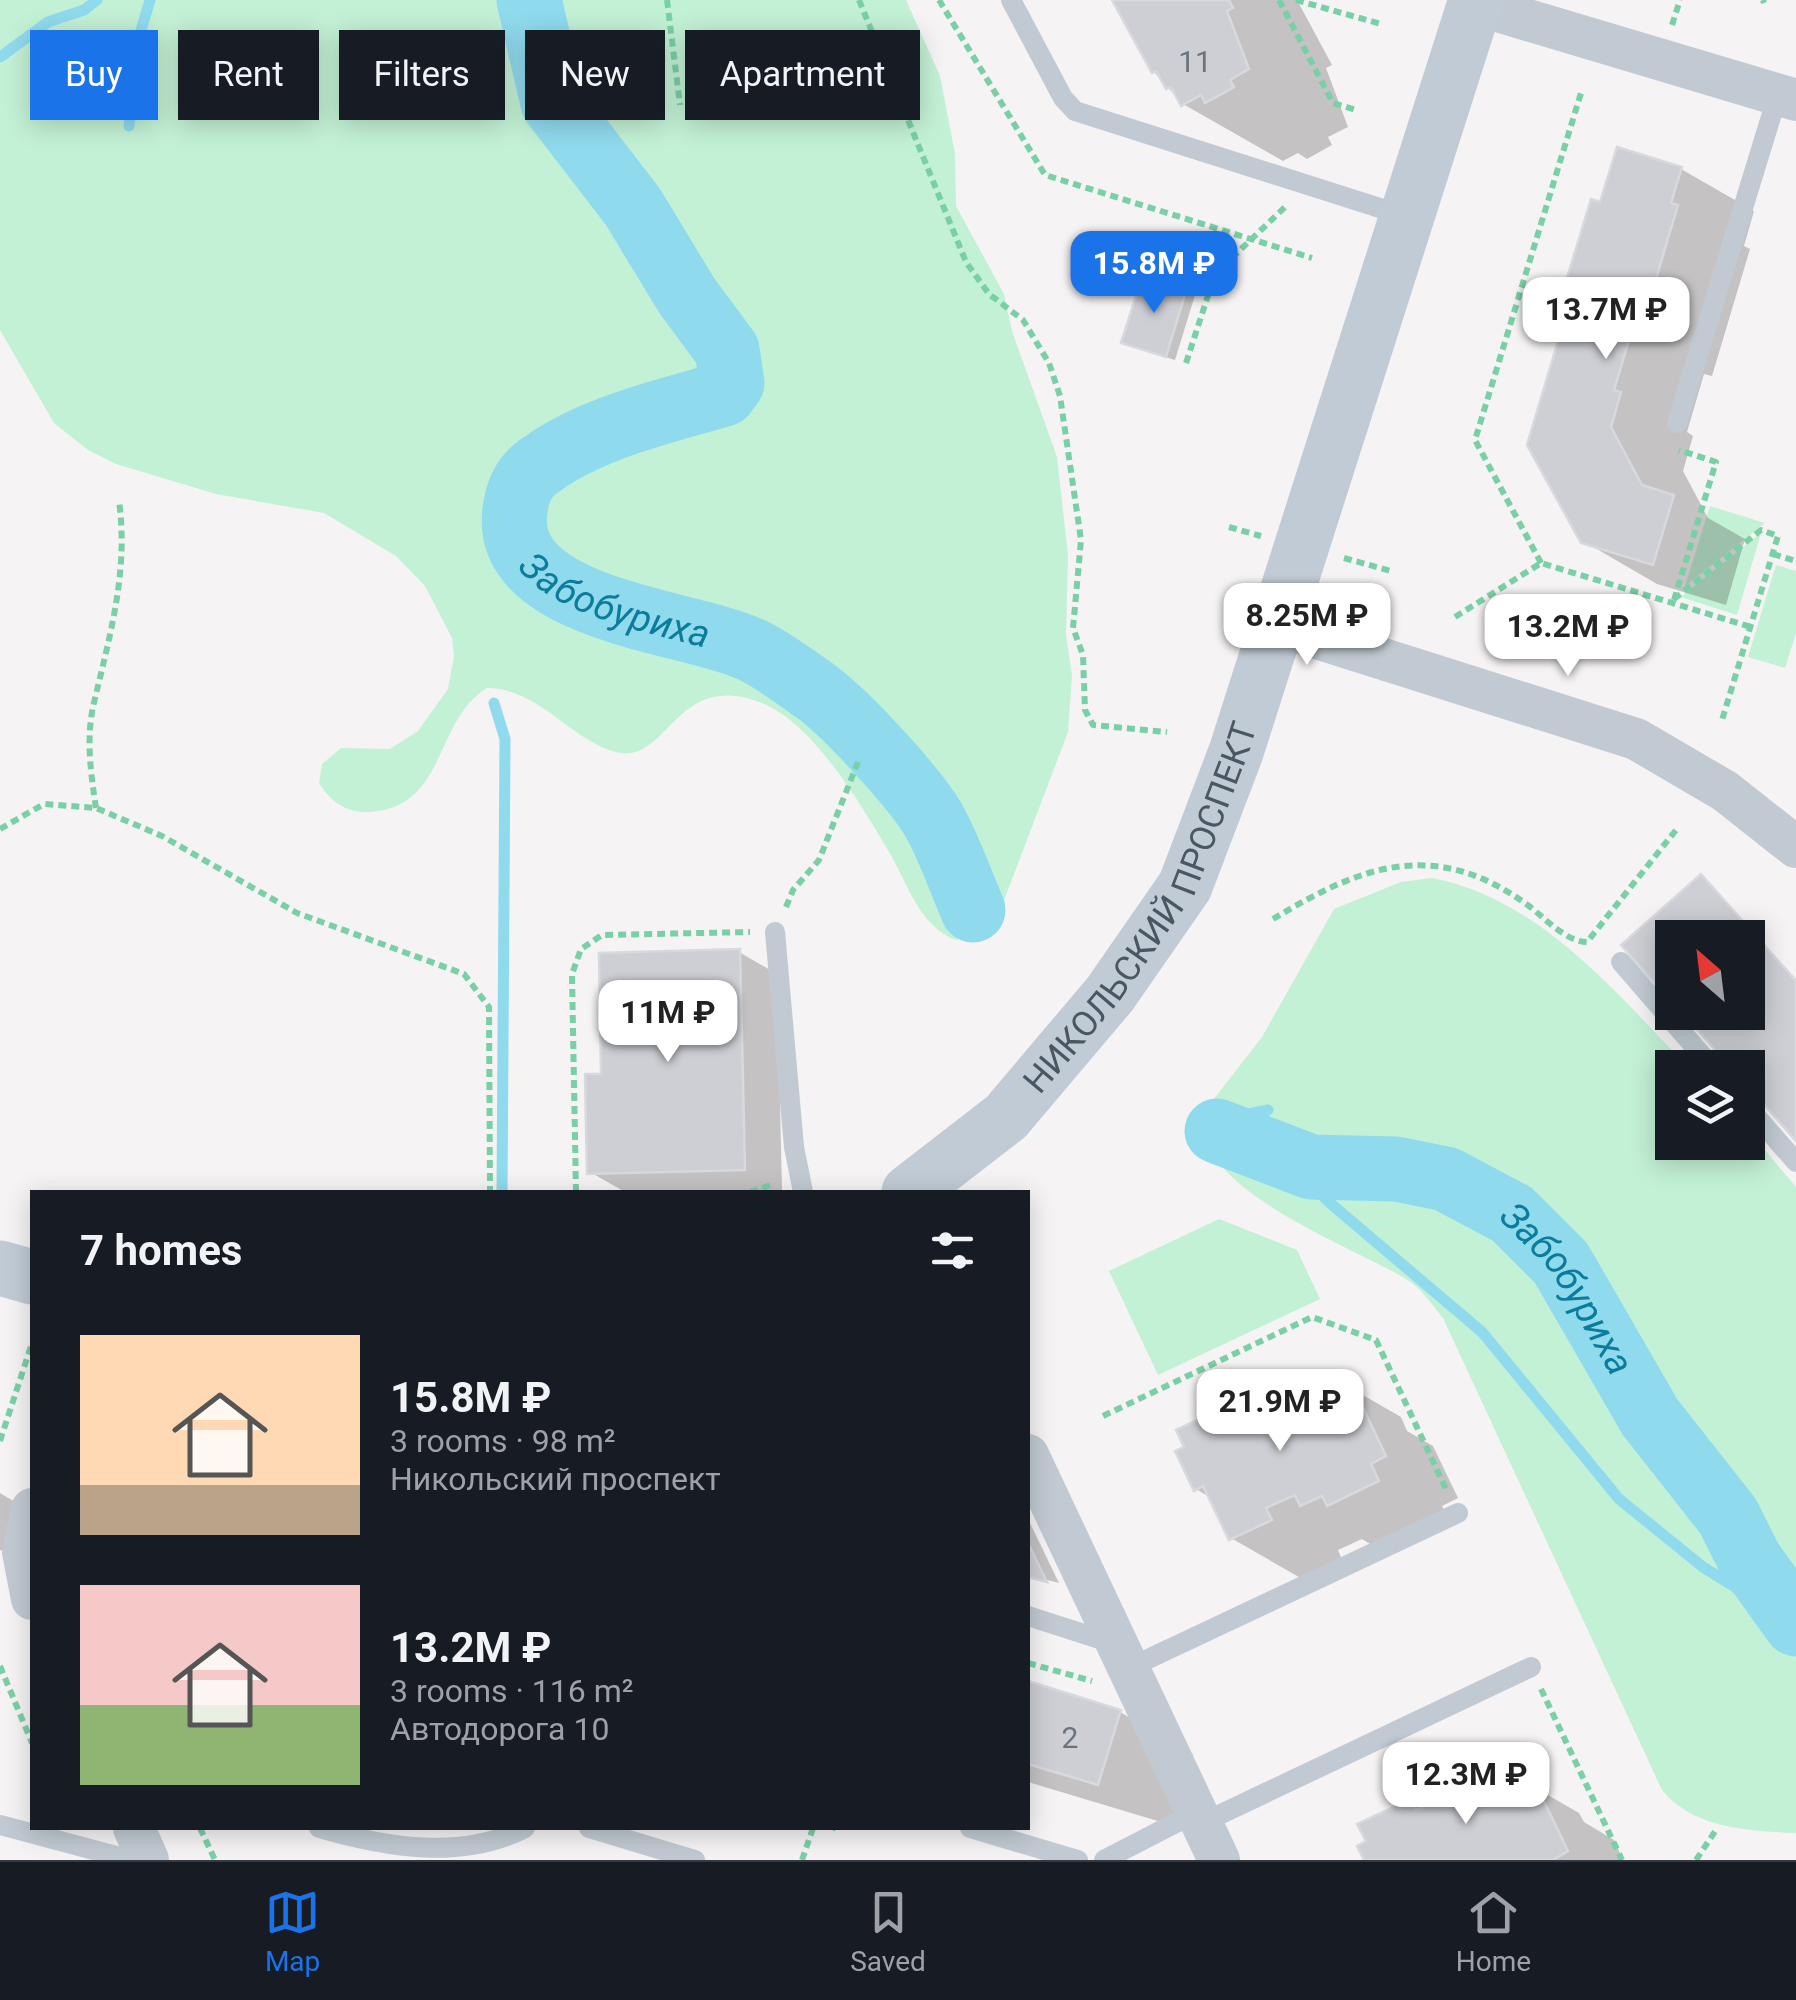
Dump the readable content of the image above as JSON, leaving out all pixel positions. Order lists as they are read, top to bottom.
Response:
{
  "streets": {
    "main road": ["НИКОЛЬСКИЙ ПРОСПЕКТ"]
  },
  "water": ["Забобуриха"],
  "house_numbers": ["11", "2"],
  "north": "top left",
  "page": {
    "chip": [
      "Buy",
      "Rent",
      "Filters",
      "New",
      "Apartment"
    ],
    "price": [
      "15.8M ₽",
      "13.7M ₽",
      "8.25M ₽",
      "13.2M ₽",
      "11M ₽",
      "21.9M ₽",
      "12.3M ₽"
    ],
    "heading": "7 homes",
    "list": [
      {
        "name": "15.8M ₽",
        "note": "3 rooms · 98 m² · Никольский проспект"
      },
      {
        "name": "13.2M ₽",
        "note": "3 rooms · 116 m² · Автодорога 10"
      }
    ],
    "tabs": ["Map", "Saved", "Home"]
  }
}
